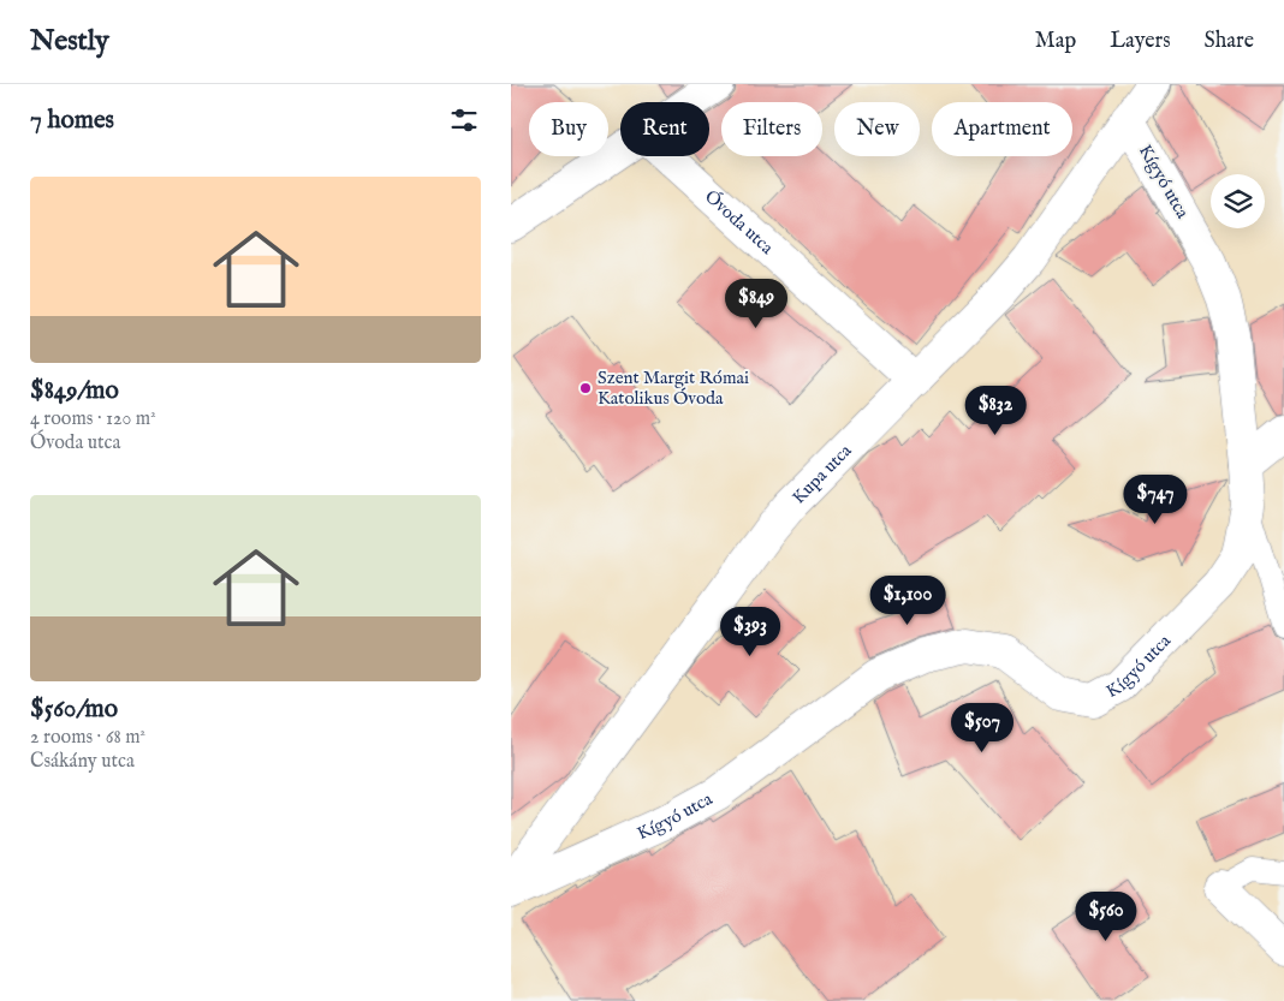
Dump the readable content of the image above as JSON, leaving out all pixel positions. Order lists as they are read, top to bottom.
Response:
{
  "streets": {
    "street": ["Kígyó utca", "Óvoda utca", "Kupa utca"]
  },
  "crossings": [
    ["Kígyó utca", "Kupa utca"],
    ["Óvoda utca", "Kupa utca"]
  ],
  "places": ["Szent Margit Római Katolikus Óvoda"],
  "page": {
    "header": "Nestly",
    "nav": ["Map", "Layers", "Share"],
    "heading": "7 homes",
    "chip": [
      "Buy",
      "Rent",
      "Filters",
      "New",
      "Apartment"
    ],
    "list": [
      {
        "name": "$849/mo",
        "note": "4 rooms · 120 m² · Óvoda utca"
      },
      {
        "name": "$560/mo",
        "note": "2 rooms · 68 m² · Csákány utca"
      }
    ],
    "price": [
      "$849",
      "$832",
      "$747",
      "$1,100",
      "$393",
      "$507",
      "$560"
    ]
  }
}
